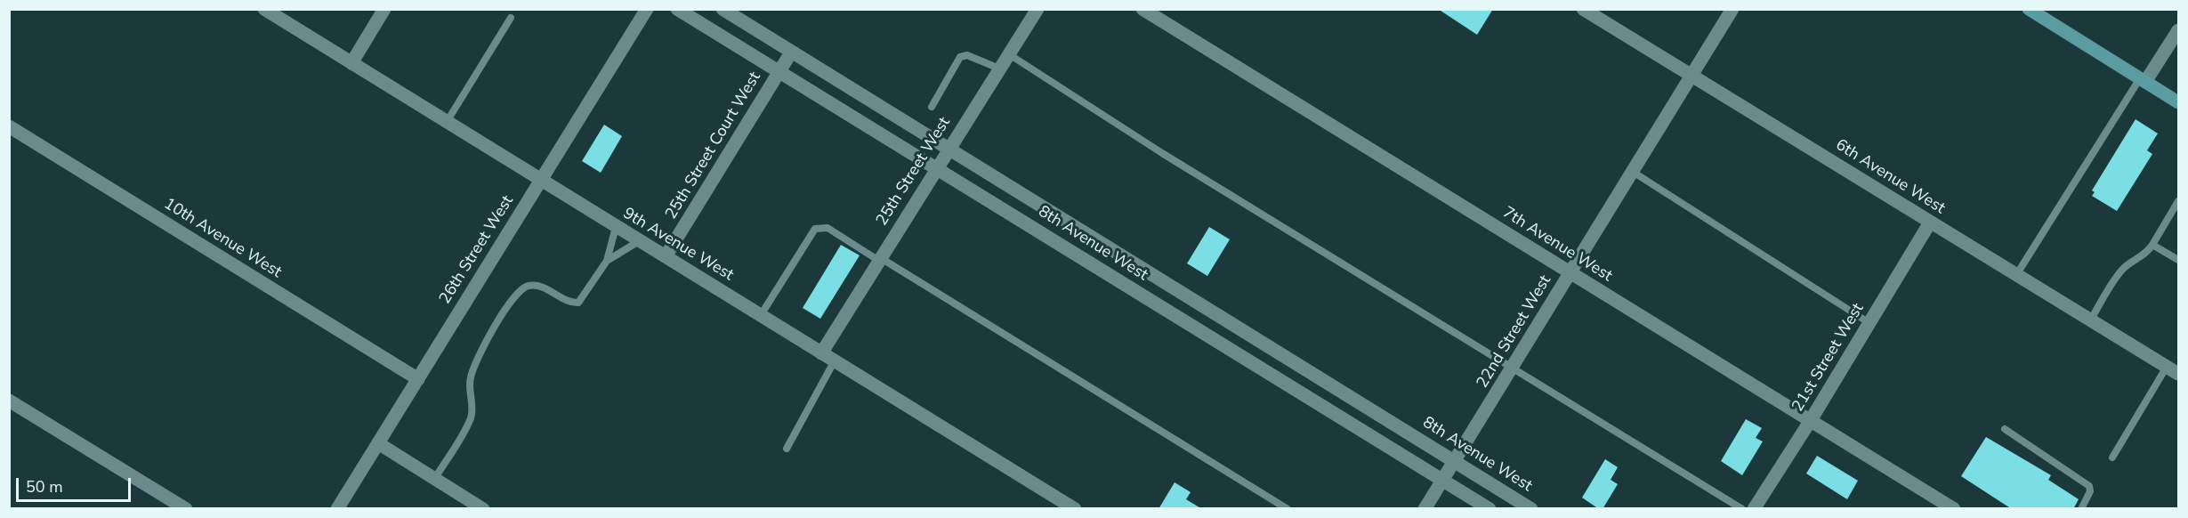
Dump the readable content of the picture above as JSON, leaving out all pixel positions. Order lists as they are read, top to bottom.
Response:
{
  "streets": {
    "street": [
      "25th Street Court West",
      "25th Street West",
      "6th Avenue West",
      "10th Avenue West",
      "8th Avenue West",
      "9th Avenue West",
      "7th Avenue West",
      "26th Street West",
      "22nd Street West",
      "21st Street West"
    ]
  },
  "crossings": [
    ["25th Street Court West", "8th Avenue West"],
    ["25th Street Court West", "9th Avenue West"],
    ["25th Street West", "8th Avenue West"],
    ["25th Street West", "9th Avenue West"],
    ["6th Avenue West", "22nd Street West"],
    ["6th Avenue West", "21st Street West"],
    ["10th Avenue West", "26th Street West"],
    ["8th Avenue West", "22nd Street West"],
    ["9th Avenue West", "26th Street West"],
    ["7th Avenue West", "22nd Street West"],
    ["7th Avenue West", "21st Street West"]
  ],
  "scale_bar": "50 m"
}
